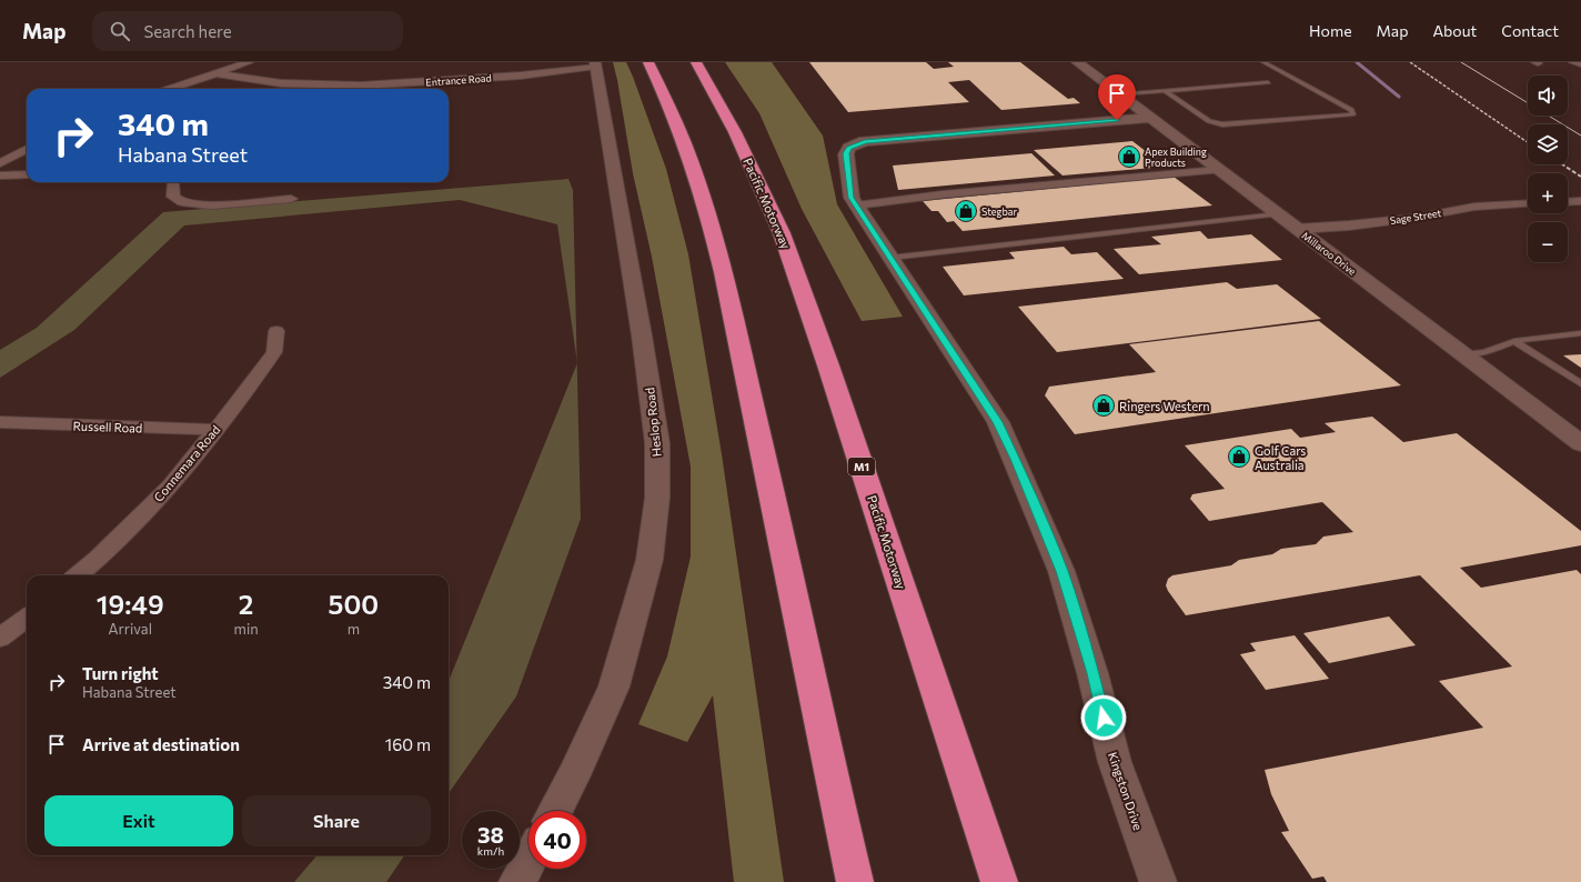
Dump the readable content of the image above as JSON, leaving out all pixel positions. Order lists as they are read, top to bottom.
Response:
{
  "streets": {
    "highway": ["Pacific Motorway", "M1"],
    "street": [
      "Entrance Road",
      "Sage Street",
      "Millaroo Drive",
      "Heslop Road",
      "Russell Road",
      "Connemara Road",
      "Kingston Drive"
    ]
  },
  "crossings": [
    ["Entrance Road", "Heslop Road"],
    ["Sage Street", "Millaroo Drive"],
    ["Millaroo Drive", "Kingston Drive"],
    ["Russell Road", "Connemara Road"]
  ],
  "places": {
    "shop": [
      "Apex Building Products",
      "Stegbar",
      "Ringers Western",
      "Golf Cars Australia"
    ]
  },
  "page": {
    "header": "Map",
    "search": "Search here",
    "nav": [
      "Home",
      "Map",
      "About",
      "Contact"
    ],
    "map_buttons": ["+", "−"],
    "turn": ["340 m", "Habana Street"],
    "eta": [
      "19:49",
      "Arrival",
      "2",
      "min",
      "500",
      "m"
    ],
    "list": [
      {
        "name": "Turn right",
        "note": "Habana Street",
        "value": "340 m"
      },
      {
        "name": "Arrive at destination",
        "value": "160 m"
      }
    ],
    "buttons": ["Exit", "Share"],
    "speed": "38 km/h",
    "limit": "40"
  }
}
